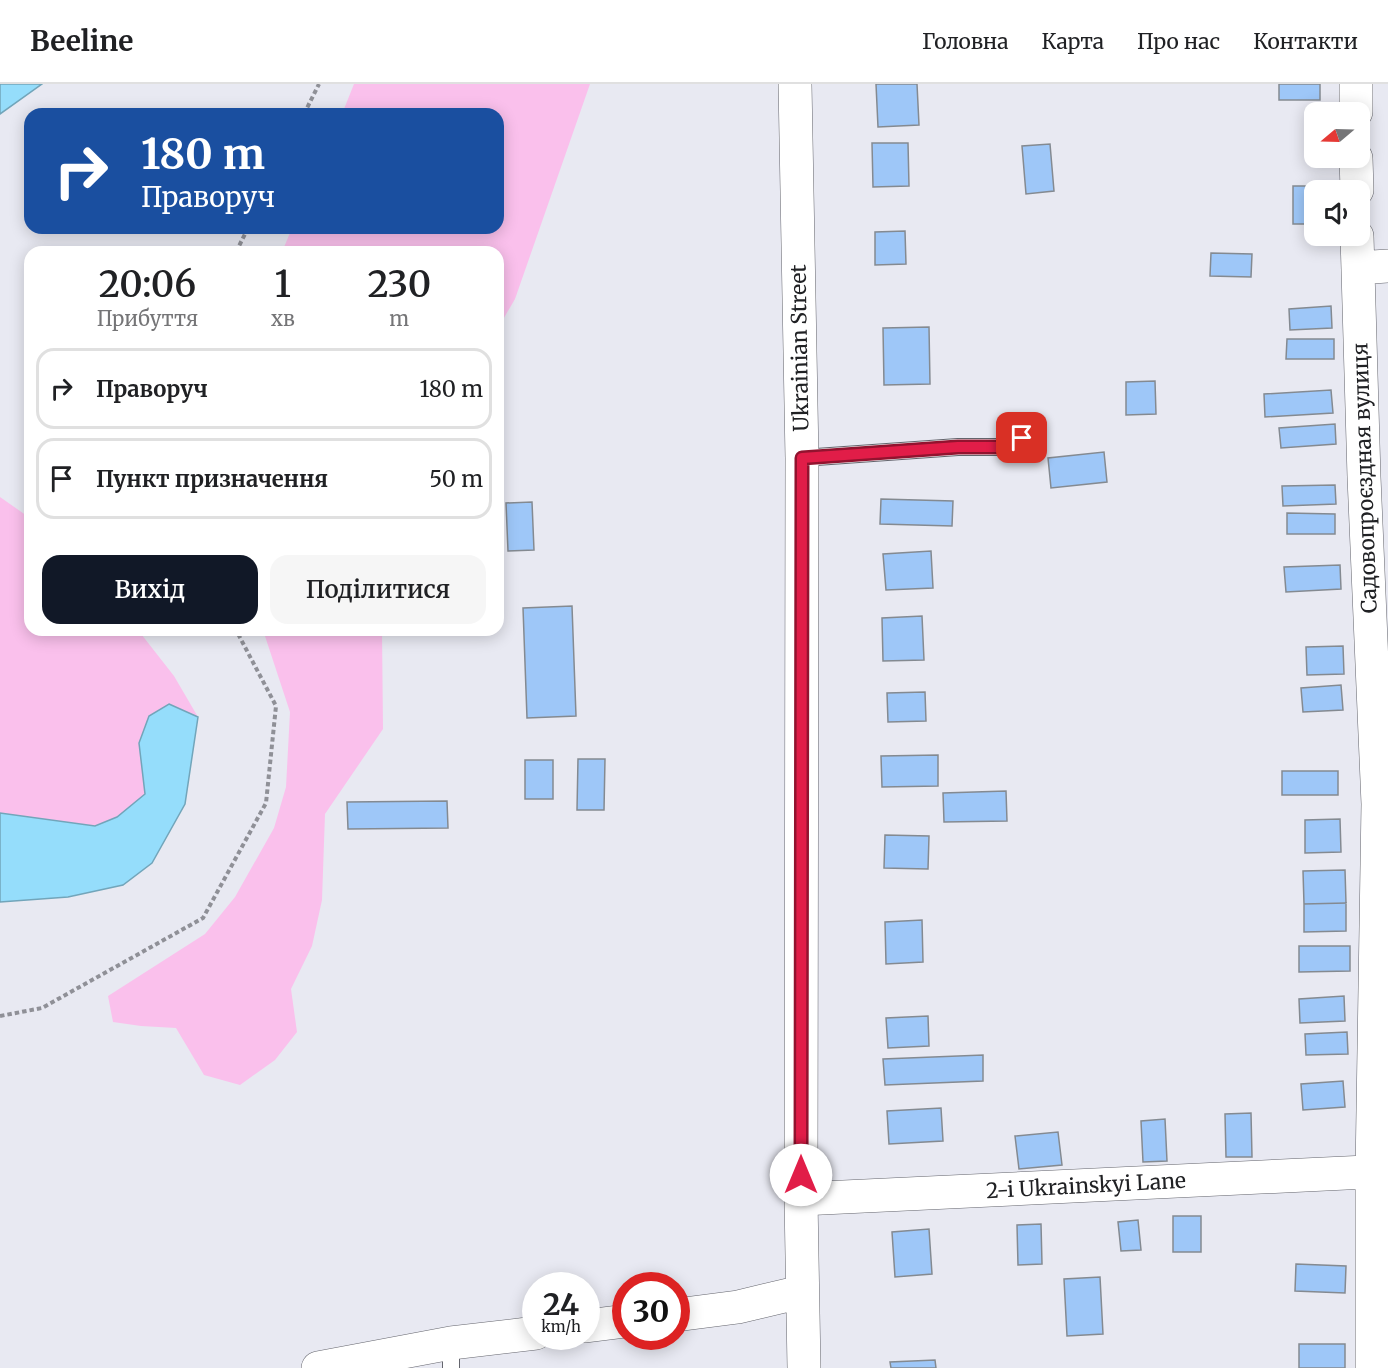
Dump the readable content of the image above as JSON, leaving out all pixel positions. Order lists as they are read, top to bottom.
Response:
{
  "streets": {
    "street": ["Ukrainian Street", "Садовопроєздная вулиця", "2-i Ukrainskyi Lane"]
  },
  "crossings": [
    ["Ukrainian Street", "2-i Ukrainskyi Lane"],
    ["Садовопроєздная вулиця", "2-i Ukrainskyi Lane"]
  ],
  "north": "left",
  "page": {
    "header": "Beeline",
    "nav": [
      "Головна",
      "Карта",
      "Про нас",
      "Контакти"
    ],
    "turn": ["180 m", "Праворуч"],
    "eta": [
      "20:06",
      "Прибуття",
      "1",
      "хв",
      "230",
      "m"
    ],
    "list": [
      {
        "name": "Праворуч",
        "value": "180 m"
      },
      {
        "name": "Пункт призначення",
        "value": "50 m"
      }
    ],
    "buttons": ["Вихід", "Поділитися"],
    "speed": "24 km/h",
    "limit": "30"
  }
}
